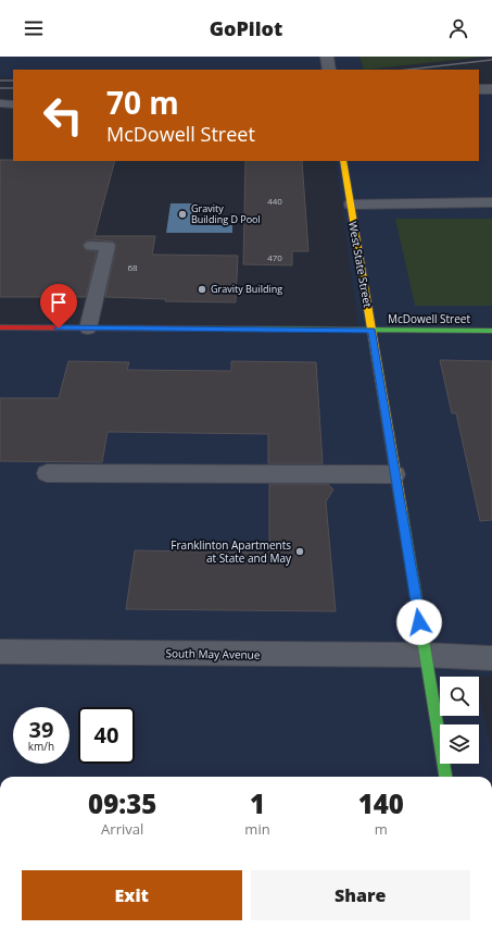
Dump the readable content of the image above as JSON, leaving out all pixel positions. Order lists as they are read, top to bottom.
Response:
{
  "streets": {
    "street": ["West State Street", "McDowell Street"],
    "lane": ["South May Avenue"]
  },
  "crossings": [
    ["West State Street", "McDowell Street"],
    ["West State Street", "South May Avenue"]
  ],
  "places": ["Gravity Building D Pool", "Gravity Building", "Franklinton Apartments at State and May"],
  "house_numbers": ["440", "470", "68"],
  "page": {
    "header": "GoPilot",
    "turn": ["70 m", "McDowell Street"],
    "speed": "39 km/h",
    "limit": "40",
    "eta": [
      "09:35",
      "Arrival",
      "1",
      "min",
      "140",
      "m"
    ],
    "buttons": ["Exit", "Share"]
  }
}
